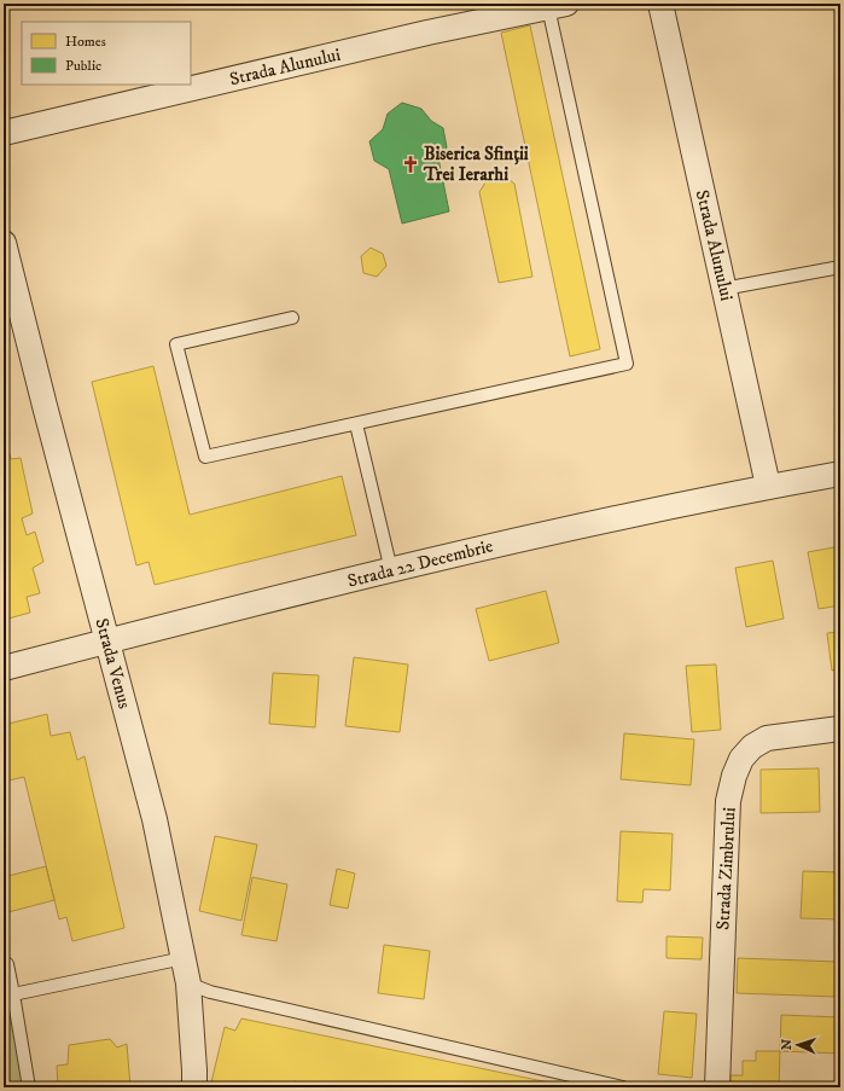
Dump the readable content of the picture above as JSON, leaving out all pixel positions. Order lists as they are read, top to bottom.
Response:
{
  "streets": {
    "street": [
      "Strada Alunului",
      "Strada 22 Decembrie",
      "Strada Venus",
      "Strada Zimbrului"
    ]
  },
  "crossings": [
    ["Strada Alunului", "Strada 22 Decembrie"],
    ["Strada 22 Decembrie", "Strada Venus"]
  ],
  "places": {
    "church": ["Biserica Sfinții Trei Ierarhi"]
  },
  "legend": ["Homes", "Public"],
  "north": "left"
}
